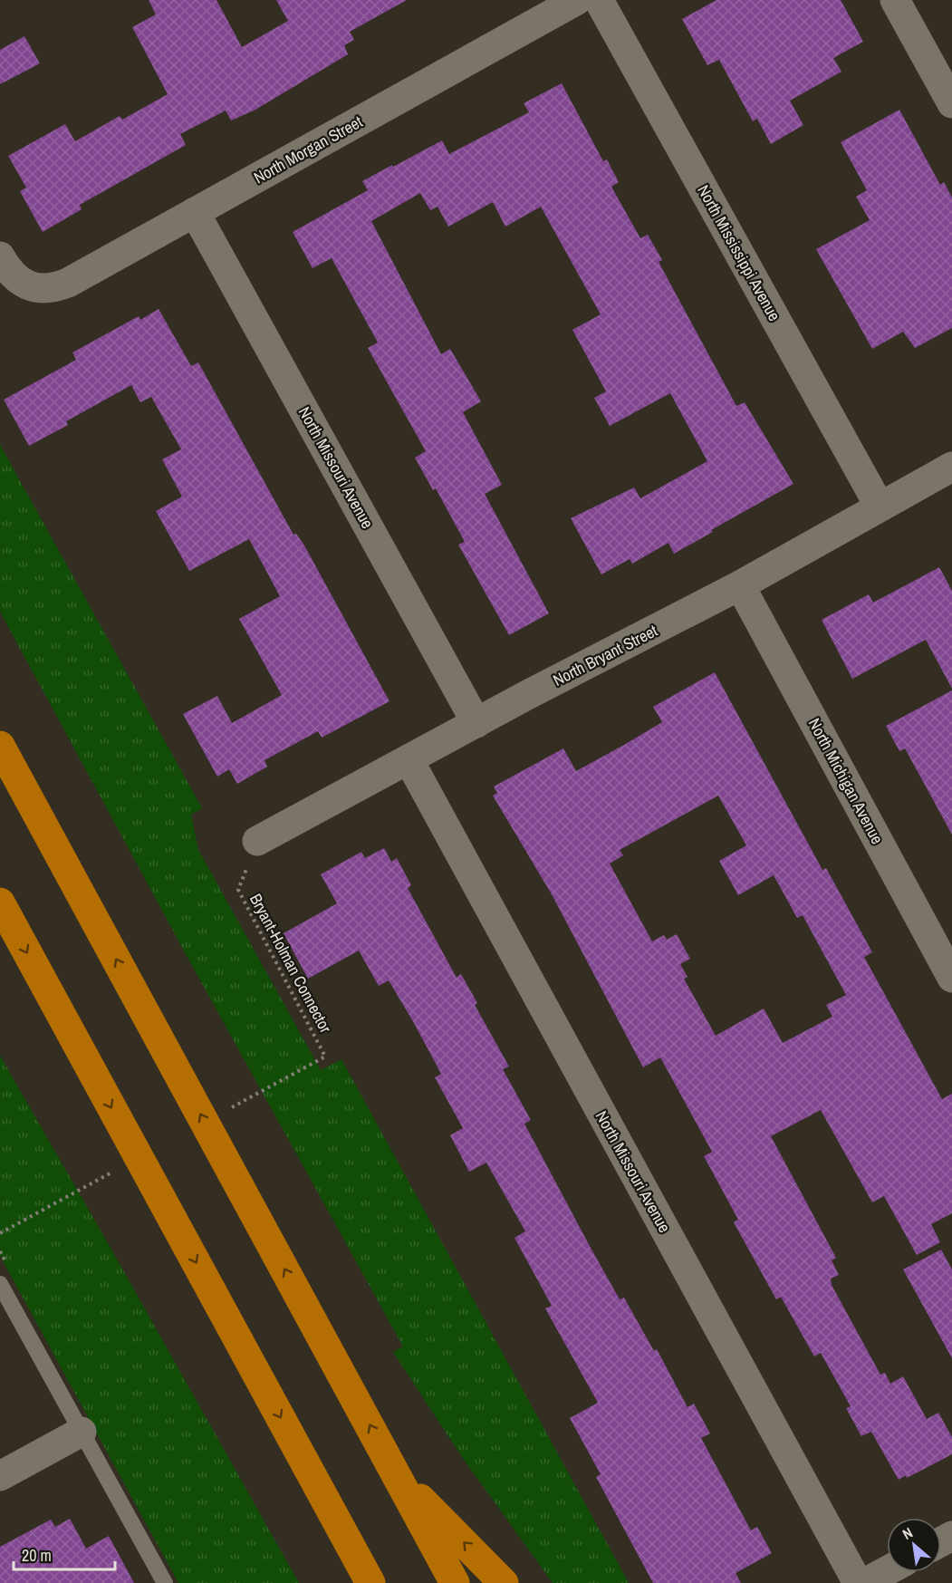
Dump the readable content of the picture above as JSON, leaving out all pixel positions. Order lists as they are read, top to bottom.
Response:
{
  "streets": {
    "street": [
      "North Morgan Street",
      "North Mississippi Avenue",
      "North Missouri Avenue",
      "North Bryant Street",
      "North Michigan Avenue"
    ],
    "path": ["Bryant-Holman Connector"]
  },
  "crossings": [
    ["North Morgan Street", "North Missouri Avenue"],
    ["North Mississippi Avenue", "North Bryant Street"],
    ["North Missouri Avenue", "North Bryant Street"],
    ["North Bryant Street", "North Michigan Avenue"],
    ["North Bryant Street", "Bryant-Holman Connector"]
  ],
  "scale_bar": "20 m",
  "north": "top left"
}
